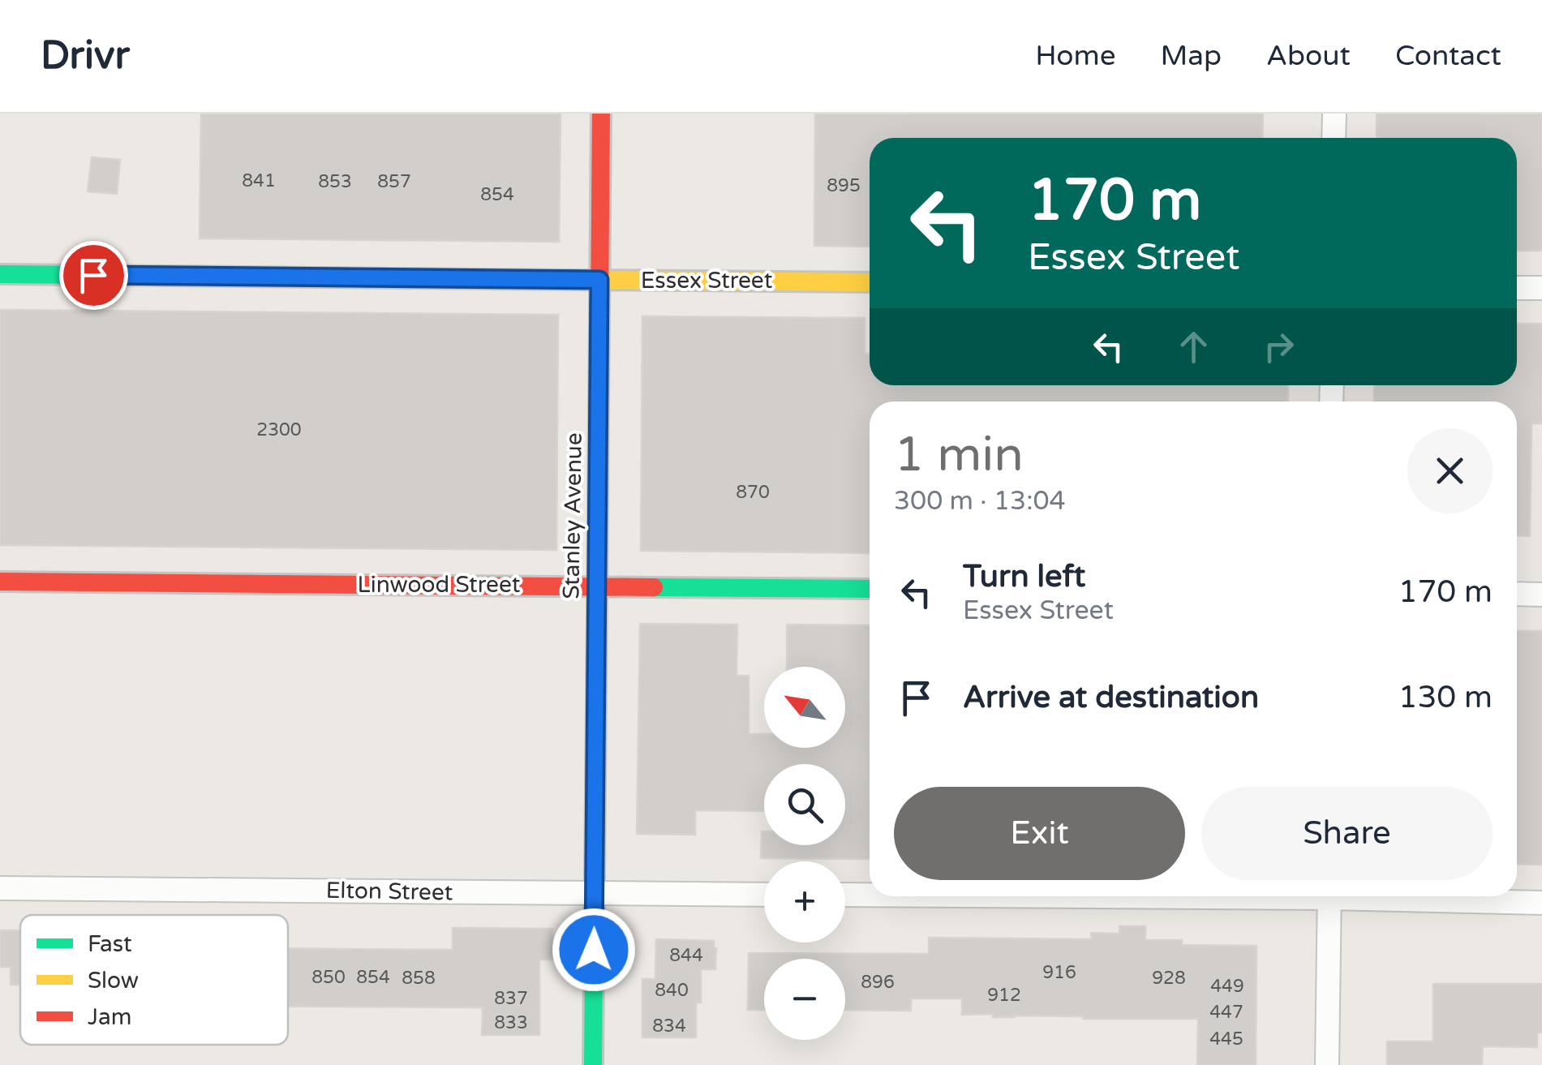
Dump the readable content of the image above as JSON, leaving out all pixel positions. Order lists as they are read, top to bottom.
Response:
{
  "streets": {
    "street": [
      "Essex Street",
      "Stanley Avenue",
      "Linwood Street",
      "Elton Street"
    ]
  },
  "crossings": [
    ["Essex Street", "Stanley Avenue"],
    ["Stanley Avenue", "Linwood Street"],
    ["Stanley Avenue", "Elton Street"]
  ],
  "house_numbers": [
    "841",
    "853",
    "857",
    "895",
    "854",
    "2300",
    "870",
    "844",
    "916",
    "850",
    "854",
    "858",
    "928",
    "896",
    "449",
    "840",
    "912",
    "837",
    "447",
    "833",
    "834",
    "445"
  ],
  "legend": ["Fast", "Slow", "Jam"],
  "north": "top left",
  "page": {
    "header": "Drivr",
    "nav": [
      "Home",
      "Map",
      "About",
      "Contact"
    ],
    "turn": ["170 m", "Essex Street"],
    "heading": ["1 min", "300 m · 13:04"],
    "list": [
      {
        "name": "Turn left",
        "note": "Essex Street",
        "value": "170 m"
      },
      {
        "name": "Arrive at destination",
        "value": "130 m"
      }
    ],
    "map_buttons": ["+", "−"],
    "buttons": ["Exit", "Share"]
  }
}
